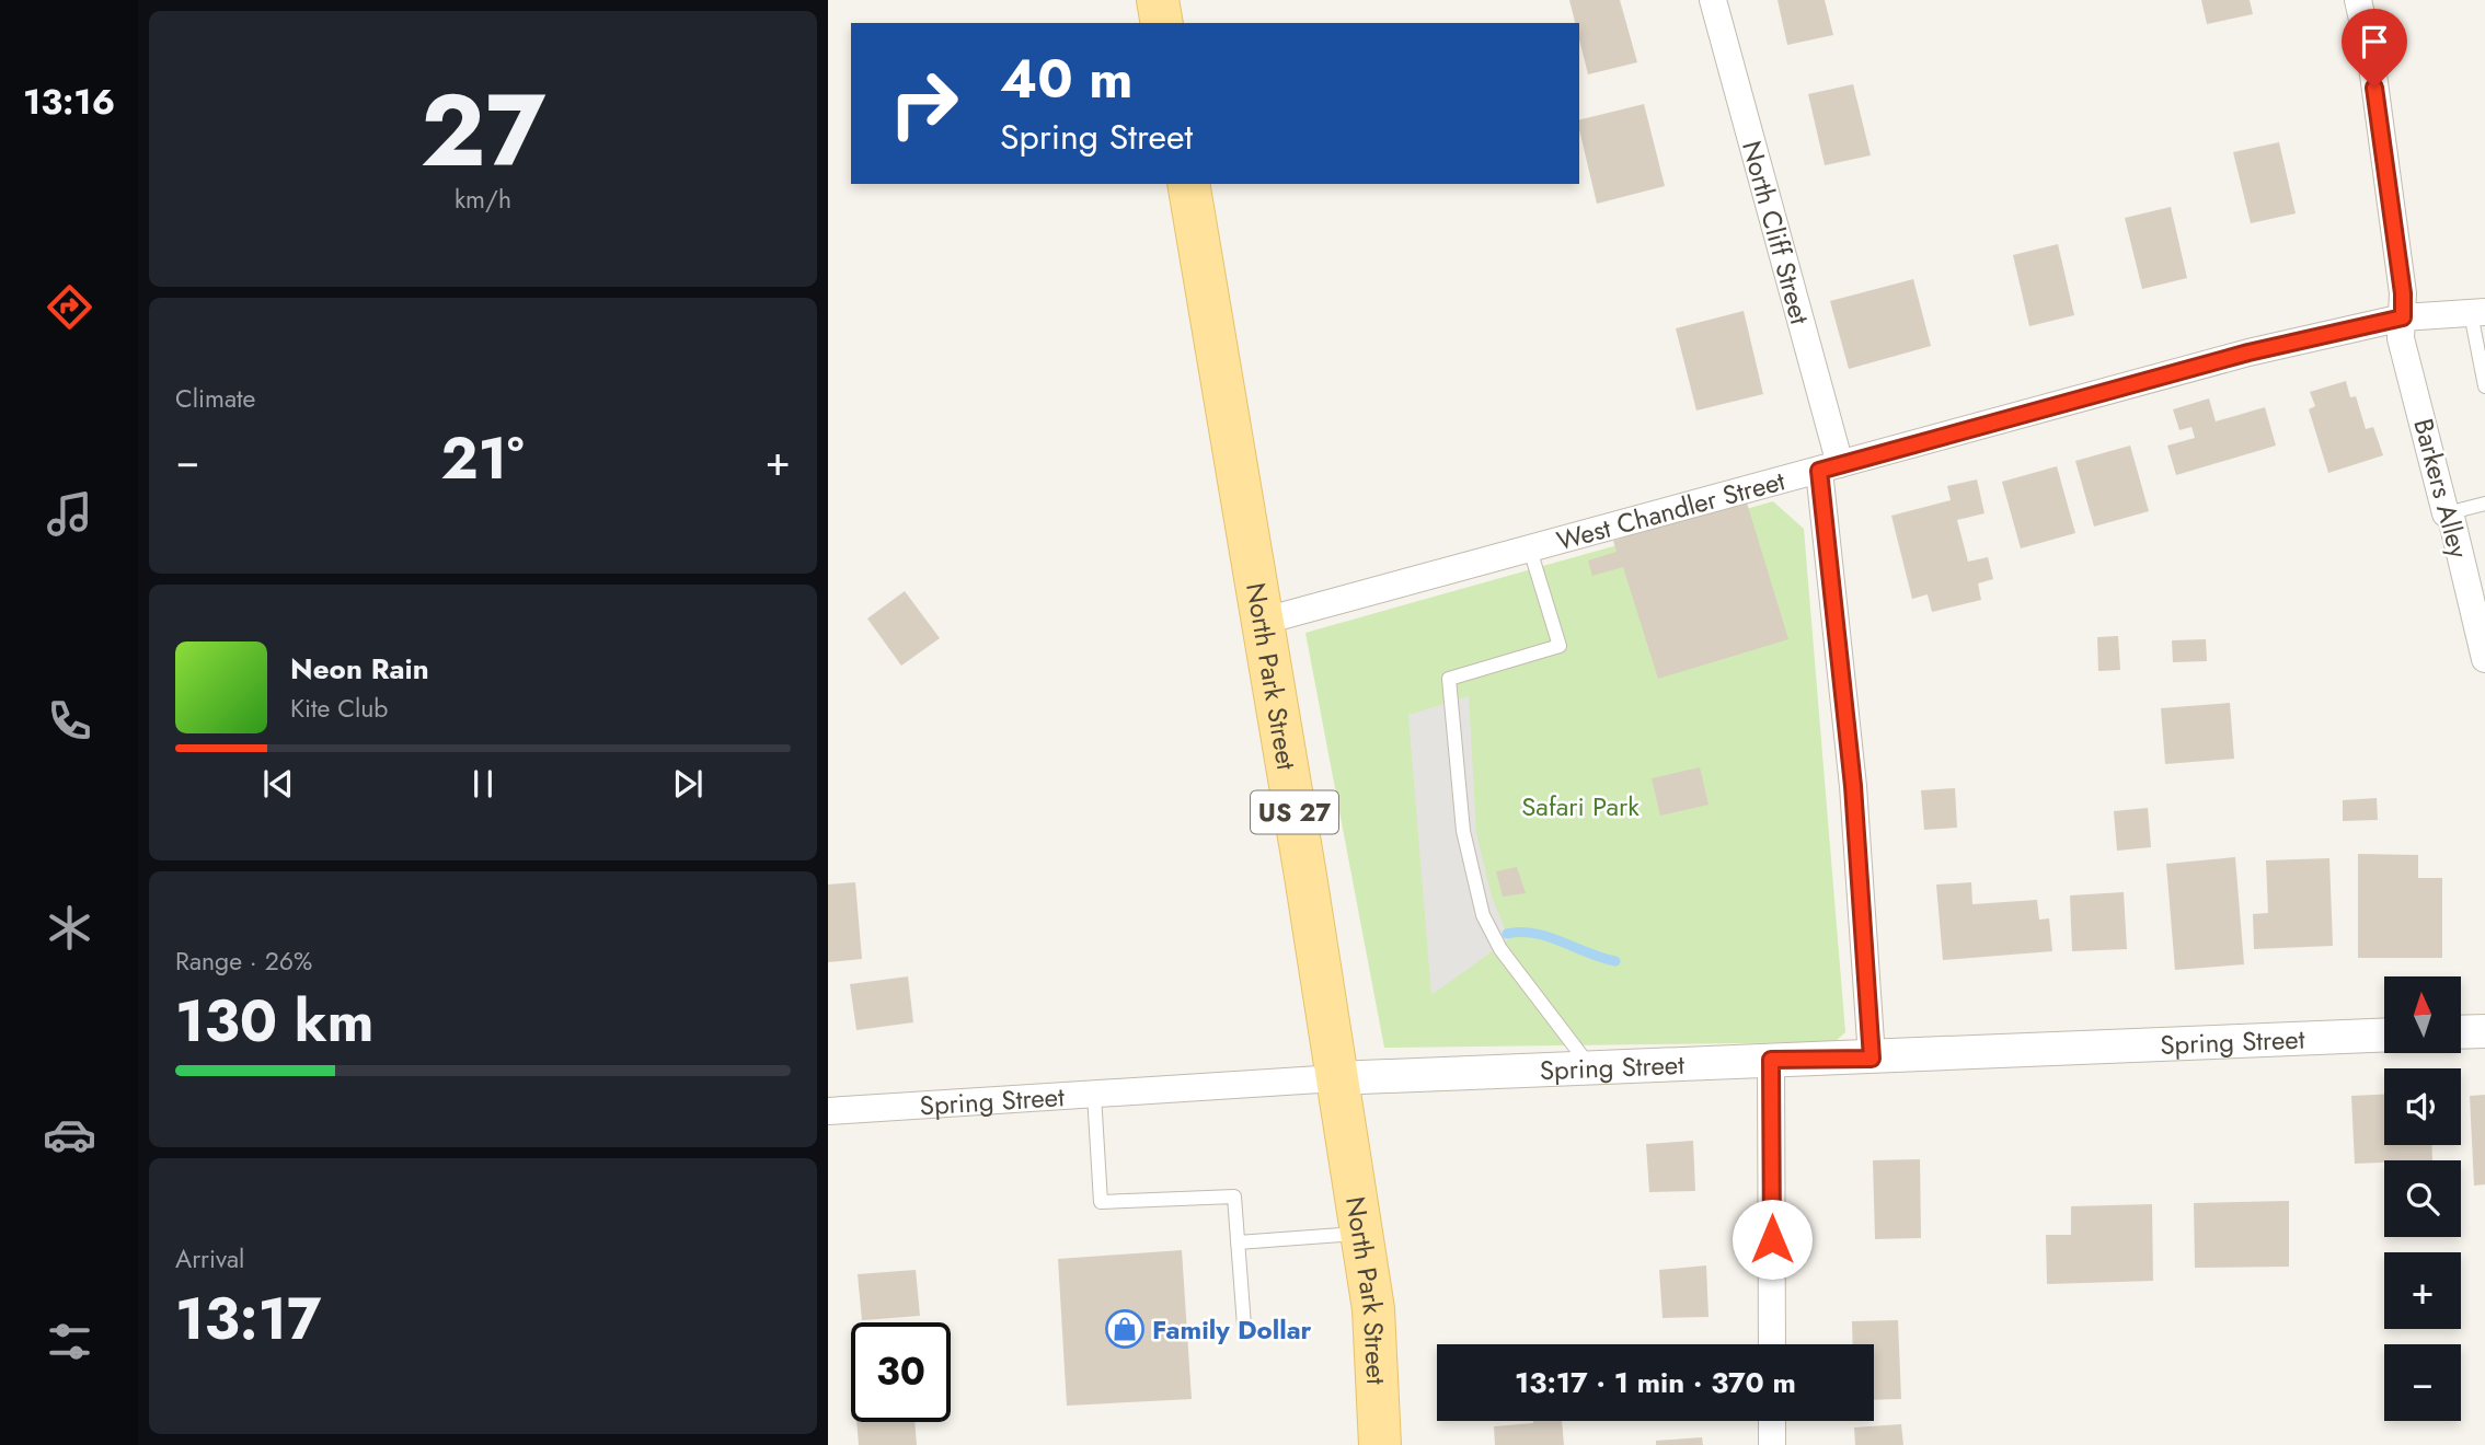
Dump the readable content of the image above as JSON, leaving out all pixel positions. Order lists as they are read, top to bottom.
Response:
{
  "streets": {
    "main road": ["North Park Street", "US 27"],
    "street": [
      "North Cliff Street",
      "Barkers Alley",
      "West Chandler Street",
      "Spring Street"
    ]
  },
  "crossings": [
    ["North Cliff Street", "West Chandler Street"],
    ["North Cliff Street", "Spring Street"],
    ["Barkers Alley", "West Chandler Street"],
    ["West Chandler Street", "North Park Street"],
    ["North Park Street", "Spring Street"]
  ],
  "parks": ["Safari Park"],
  "places": {
    "shop": ["Family Dollar"]
  },
  "north": "top",
  "page": {
    "tabs": "13:16",
    "tile": [
      ["27", "km/h"],
      "Climate",
      ["Range · 26%", "130 km"],
      ["Arrival", "13:17"]
    ],
    "turn": ["40 m", "Spring Street"],
    "heat": ["−", "21°", "+"],
    "song": ["Neon Rain", "Kite Club"],
    "map_buttons": ["+", "−"],
    "limit": "30",
    "trip": "13:17 · 1 min · 370 m"
  }
}
